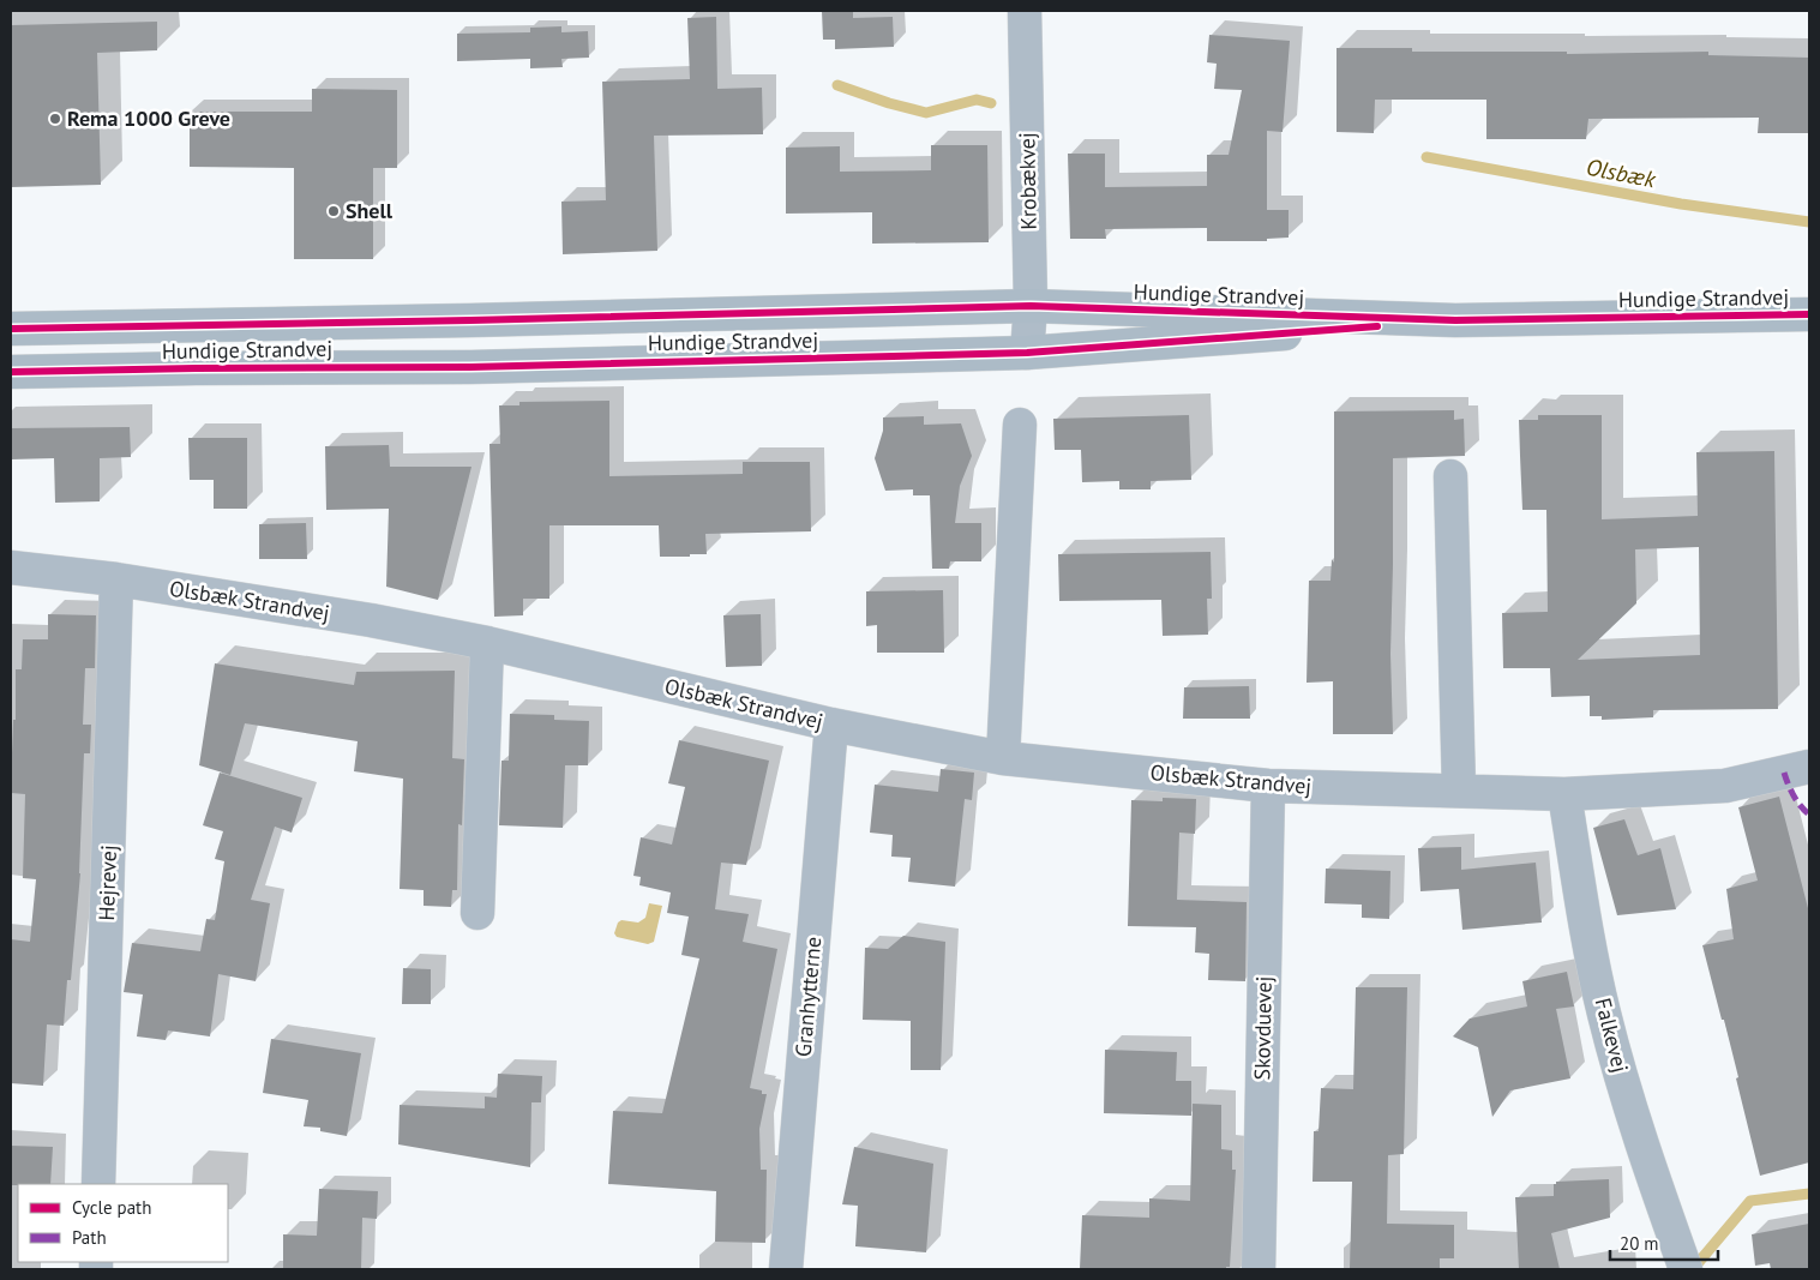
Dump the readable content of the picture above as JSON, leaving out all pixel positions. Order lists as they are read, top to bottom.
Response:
{
  "streets": {
    "main road": ["Hundige Strandvej"],
    "street": [
      "Krobækvej",
      "Olsbæk Strandvej",
      "Hejrevej",
      "Granhytterne",
      "Skovduevej",
      "Falkevej"
    ]
  },
  "crossings": [
    ["Krobækvej", "Hundige Strandvej"],
    ["Olsbæk Strandvej", "Hejrevej"],
    ["Olsbæk Strandvej", "Granhytterne"],
    ["Olsbæk Strandvej", "Skovduevej"],
    ["Olsbæk Strandvej", "Falkevej"]
  ],
  "water": ["Olsbæk"],
  "places": ["Rema 1000 Greve", "Shell"],
  "legend": ["Cycle path", "Path"],
  "scale_bar": "20 m"
}
